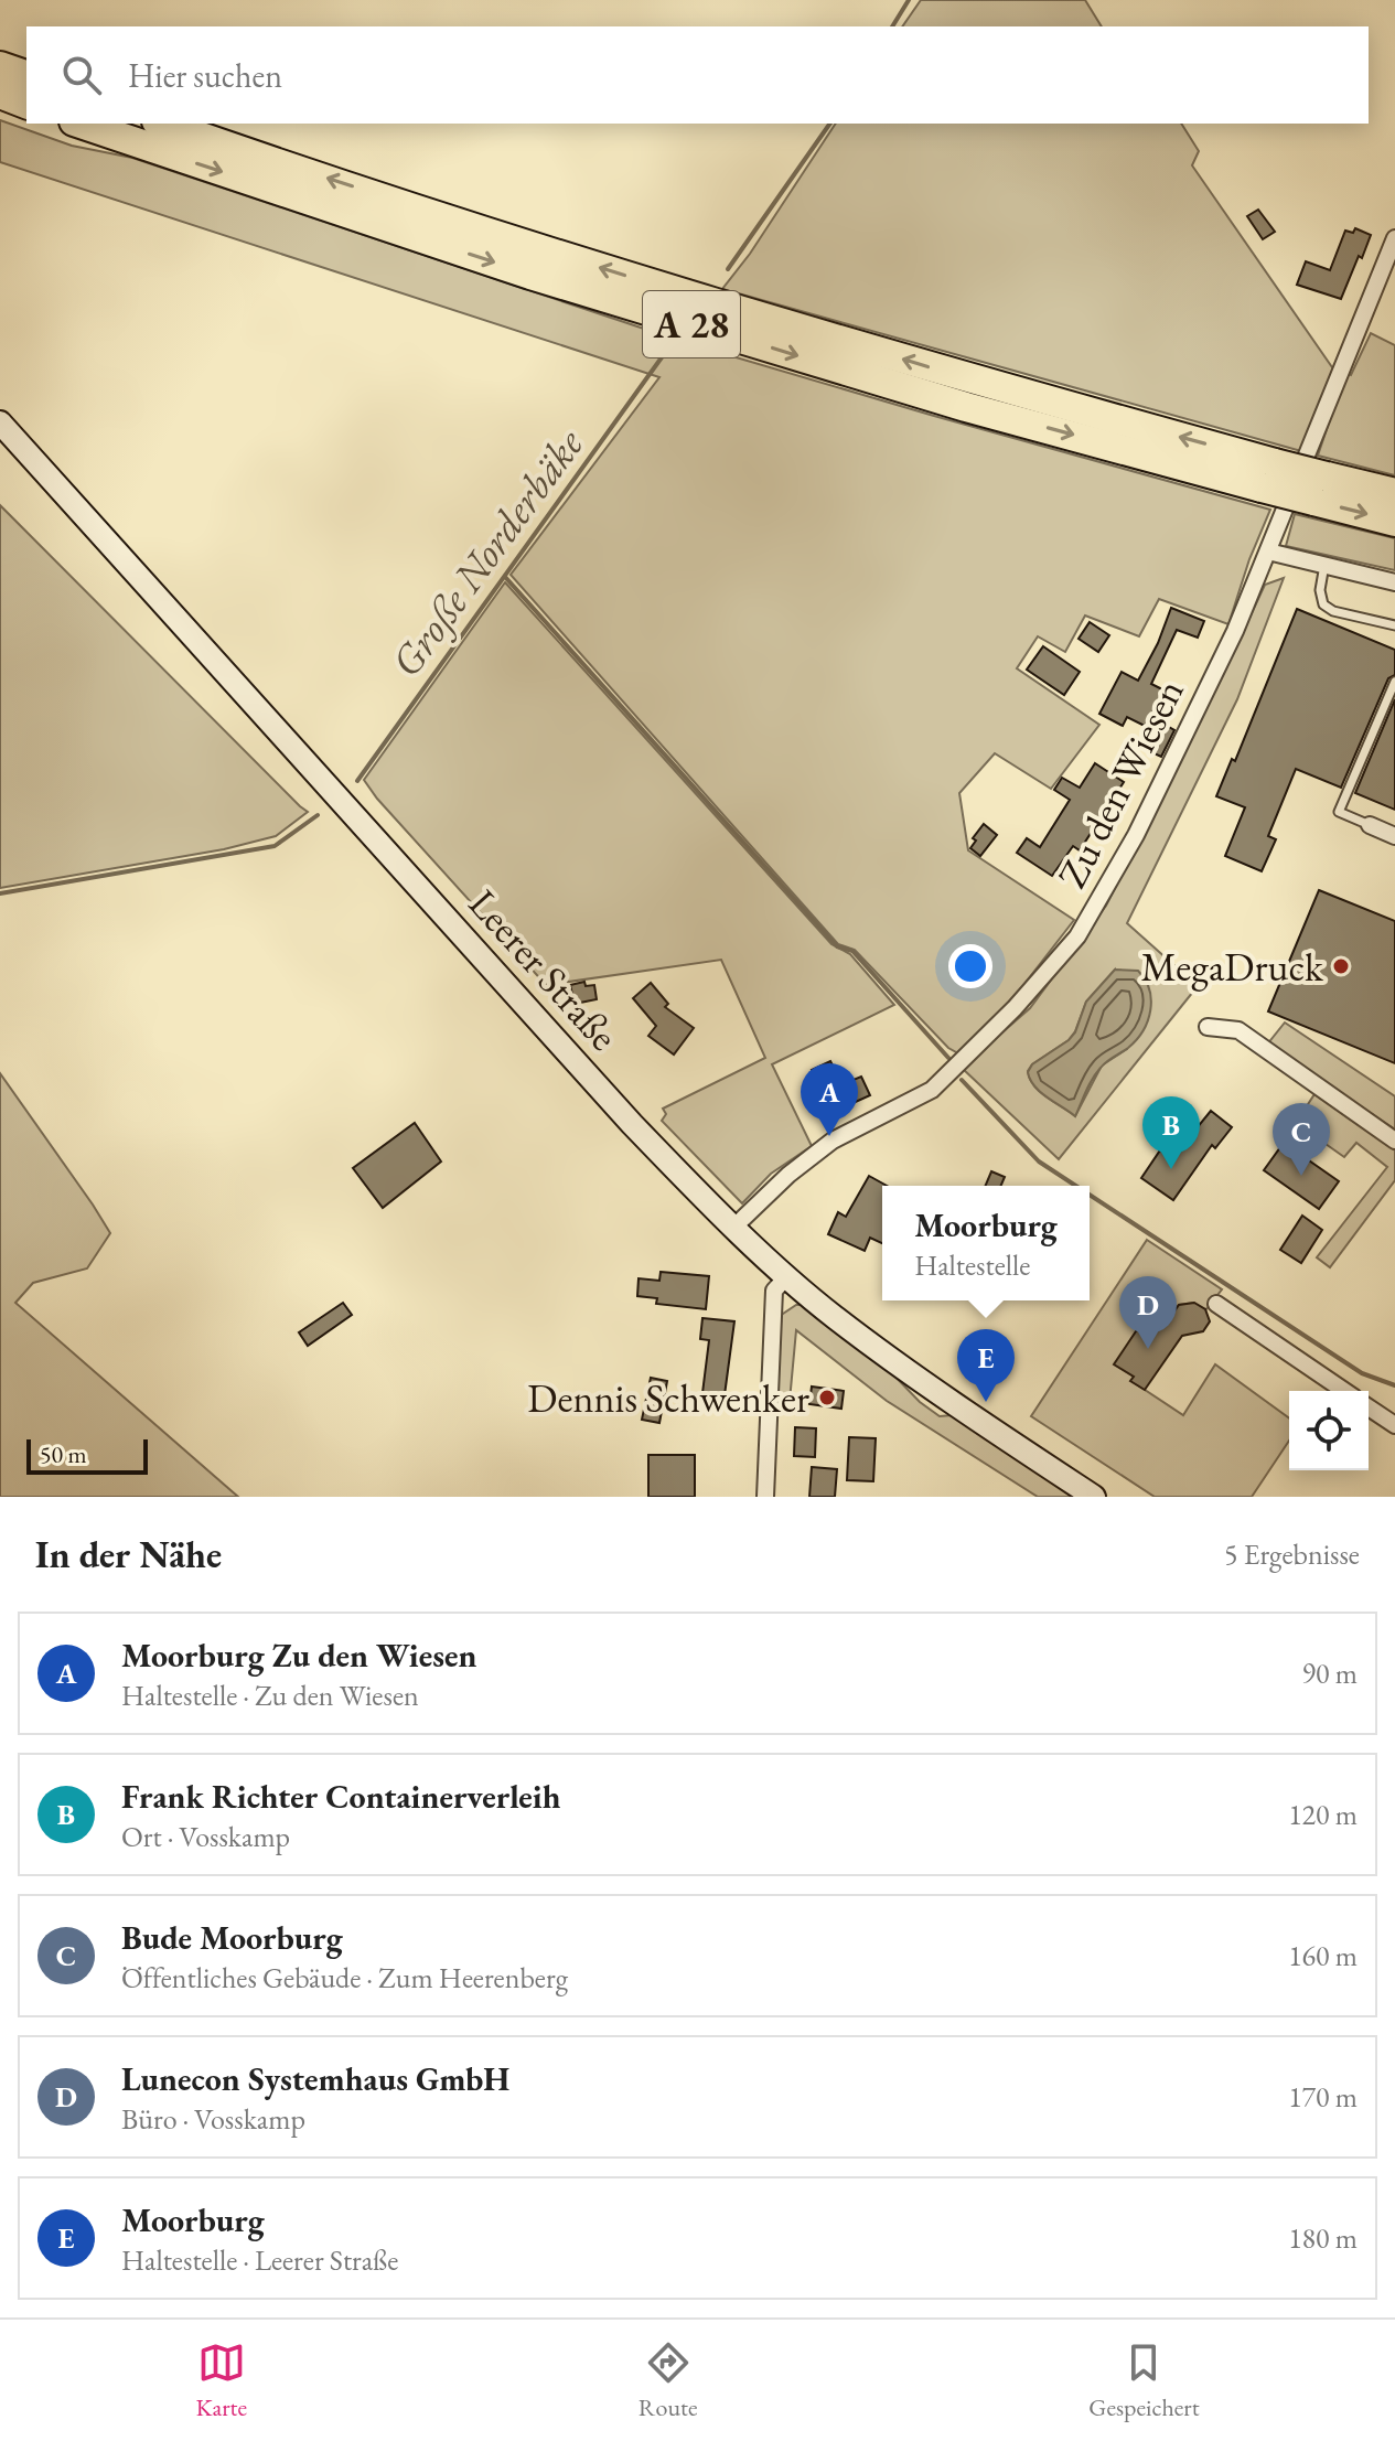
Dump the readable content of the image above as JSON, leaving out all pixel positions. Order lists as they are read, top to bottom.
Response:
{
  "streets": {
    "highway": ["A 28"],
    "main road": ["Leerer Straße"],
    "street": ["Zu den Wiesen"]
  },
  "crossings": [
    ["Zu den Wiesen", "Leerer Straße"]
  ],
  "water": ["Große Norderbäke"],
  "places": ["MegaDruck", "Dennis Schwenker"],
  "scale_bar": "50 m",
  "page": {
    "search": "Hier suchen",
    "pins": [
      "A",
      "B",
      "C",
      "D",
      "E"
    ],
    "popup": ["Moorburg", "Haltestelle"],
    "scale": "50 m",
    "heading": ["In der Nähe", "5 Ergebnisse"],
    "list": [
      {
        "mark": "A",
        "name": "Moorburg Zu den Wiesen",
        "note": "Haltestelle · Zu den Wiesen",
        "value": "90 m"
      },
      {
        "mark": "B",
        "name": "Frank Richter Containerverleih",
        "note": "Ort · Vosskamp",
        "value": "120 m"
      },
      {
        "mark": "C",
        "name": "Bude Moorburg",
        "note": "Öffentliches Gebäude · Zum Heerenberg",
        "value": "160 m"
      },
      {
        "mark": "D",
        "name": "Lunecon Systemhaus GmbH",
        "note": "Büro · Vosskamp",
        "value": "170 m"
      },
      {
        "mark": "E",
        "name": "Moorburg",
        "note": "Haltestelle · Leerer Straße",
        "value": "180 m"
      }
    ],
    "nav": ["Karte", "Route", "Gespeichert"]
  }
}
